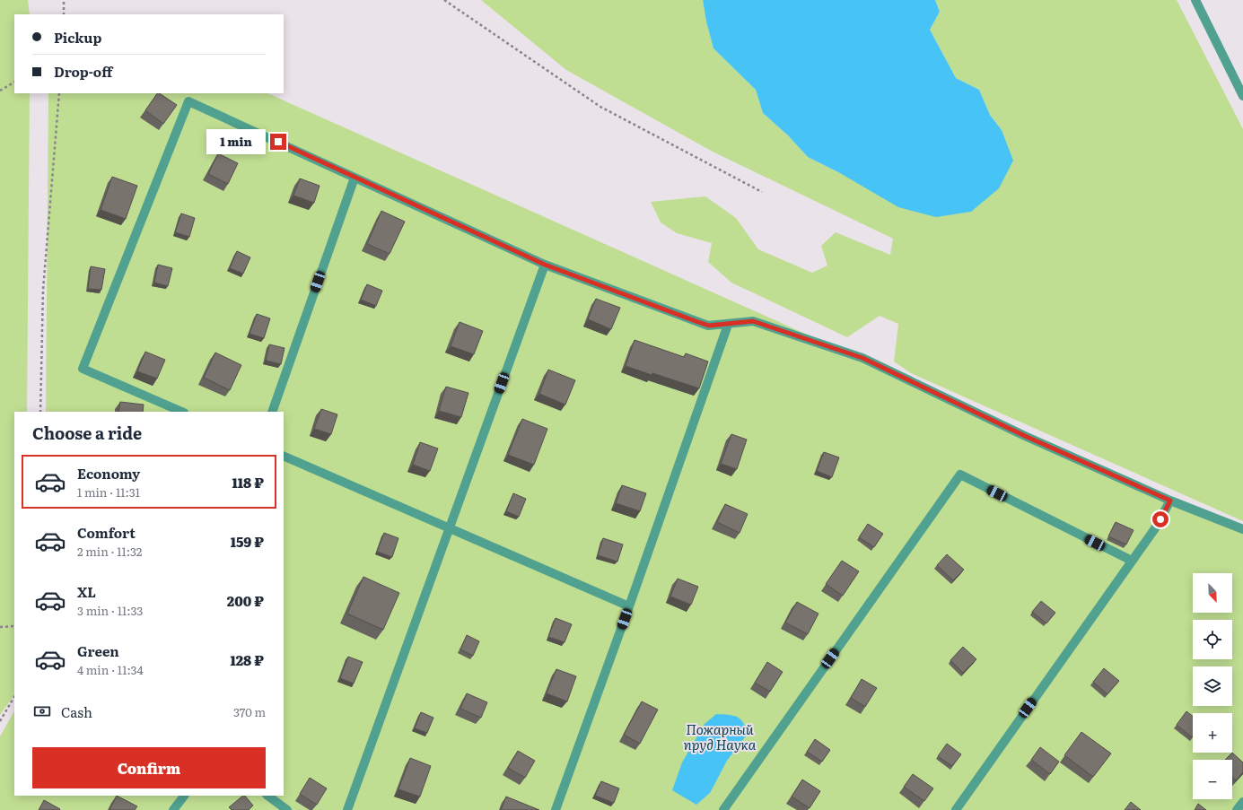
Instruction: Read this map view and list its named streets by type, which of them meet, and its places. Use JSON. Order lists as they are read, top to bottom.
{
  "water": ["Пожарный пруд Наука"],
  "north": "bottom right",
  "page": {
    "banner": ["Pickup", "Drop-off"],
    "bubble": "1 min",
    "heading": "Choose a ride",
    "list": [
      {
        "name": "Economy",
        "note": "1 min · 11:31",
        "value": "118 ₽"
      },
      {
        "name": "Comfort",
        "note": "2 min · 11:32",
        "value": "159 ₽"
      },
      {
        "name": "XL",
        "note": "3 min · 11:33",
        "value": "200 ₽"
      },
      {
        "name": "Green",
        "note": "4 min · 11:34",
        "value": "128 ₽"
      }
    ],
    "map_buttons": ["+", "−"],
    "pay": ["Cash", "370 m"],
    "buttons": "Confirm"
  }
}
